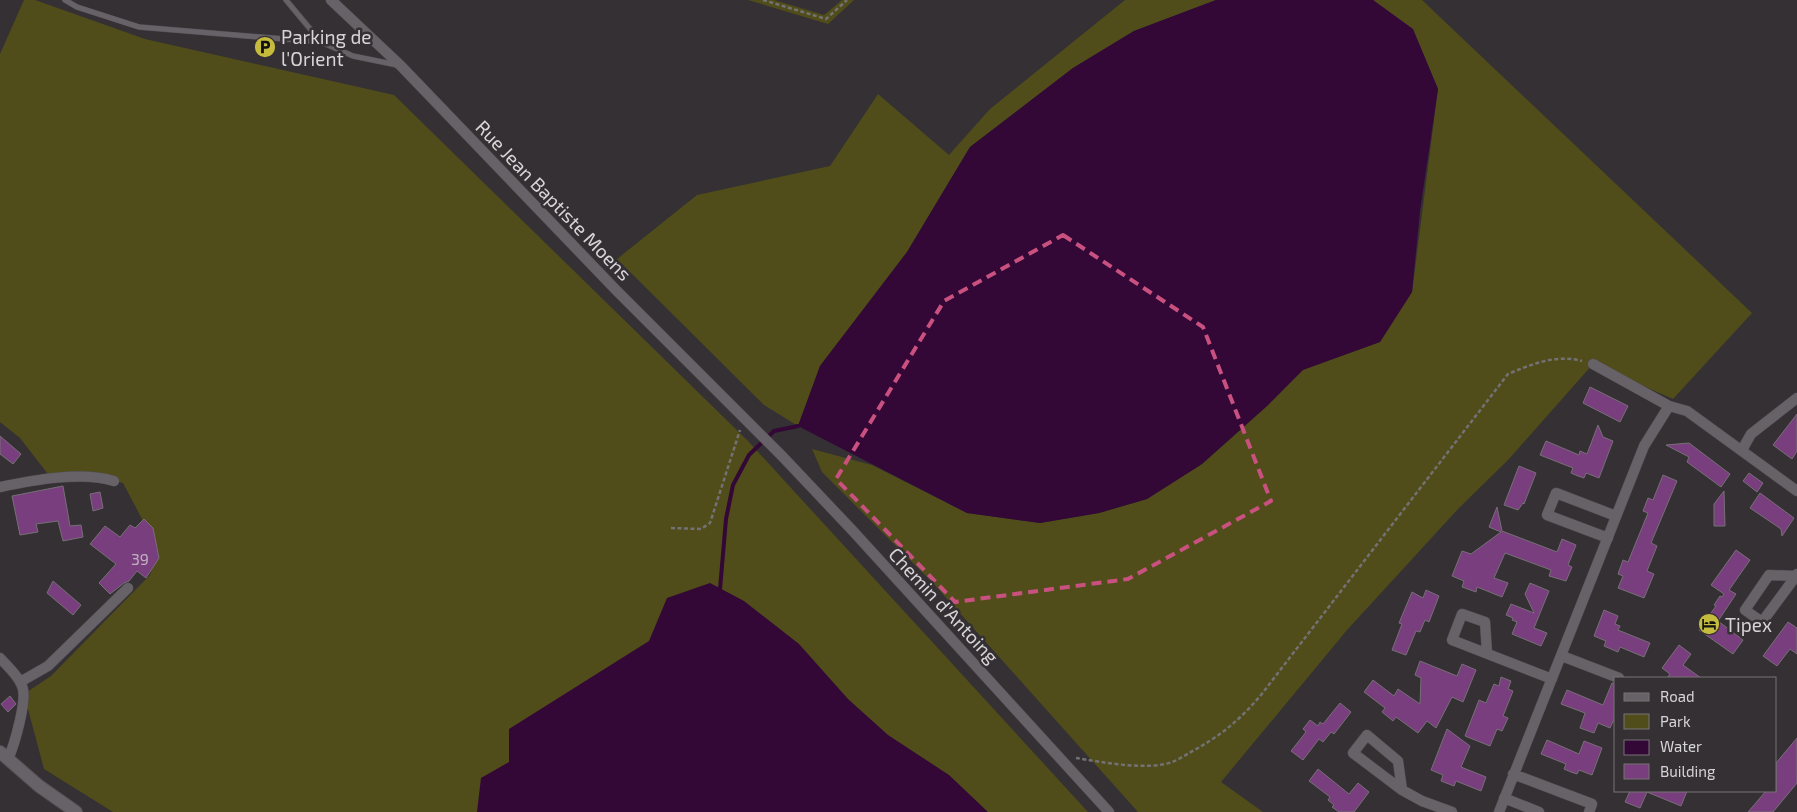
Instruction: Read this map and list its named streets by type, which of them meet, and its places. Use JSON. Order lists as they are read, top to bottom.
{
  "streets": {
    "street": ["Rue Jean Baptiste Moens", "Chemin d'Antoing"]
  },
  "crossings": [
    ["Rue Jean Baptiste Moens", "Chemin d'Antoing"]
  ],
  "places": {
    "parking": ["Parking de l'Orient"],
    "hotel": ["Tipex"]
  },
  "house_numbers": ["39"],
  "legend": [
    "Road",
    "Park",
    "Water",
    "Building"
  ]
}
